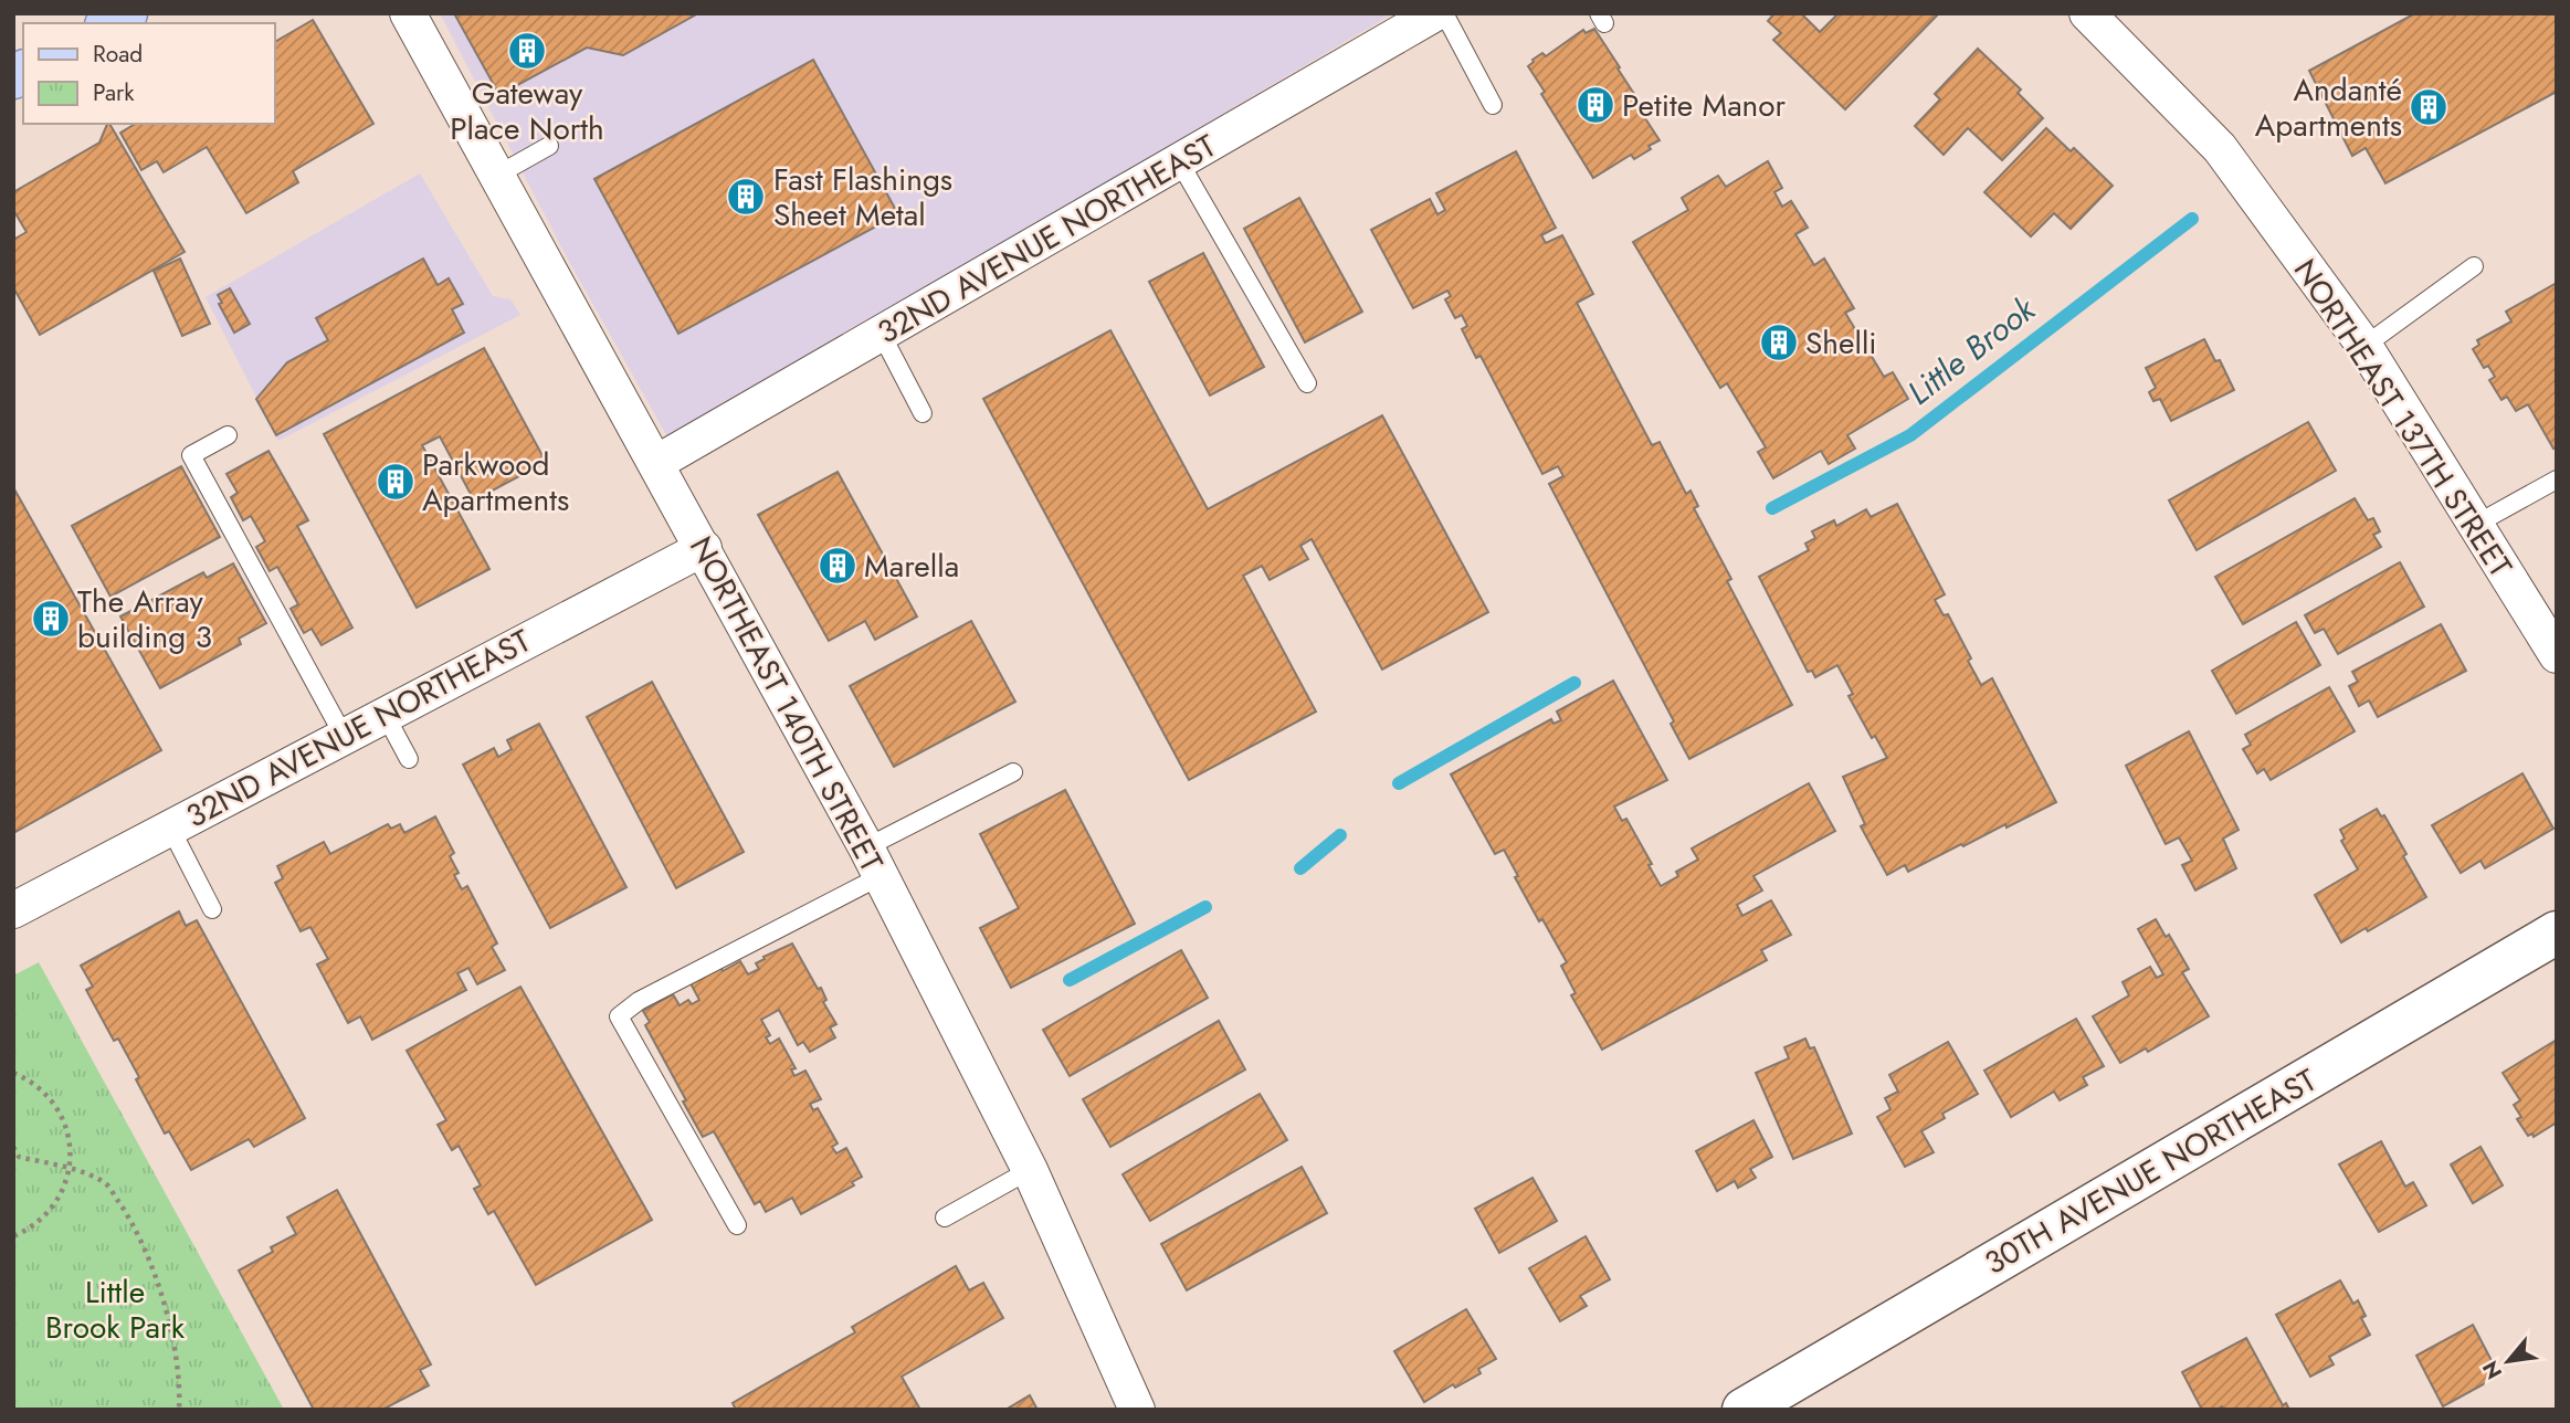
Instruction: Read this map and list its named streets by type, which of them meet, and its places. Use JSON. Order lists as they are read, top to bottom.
{
  "streets": {
    "street": [
      "32ND AVENUE NORTHEAST",
      "NORTHEAST 137TH STREET",
      "NORTHEAST 140TH STREET",
      "30TH AVENUE NORTHEAST"
    ]
  },
  "crossings": [
    ["32ND AVENUE NORTHEAST", "NORTHEAST 140TH STREET"]
  ],
  "water": ["Little Brook"],
  "parks": ["Little Brook Park"],
  "places": {
    "building": [
      "Gateway Place North",
      "Petite Manor",
      "Andanté Apartments",
      "Fast Flashings Sheet Metal",
      "Shelli",
      "Parkwood Apartments",
      "Marella",
      "The Array building 3"
    ]
  },
  "legend": ["Road", "Park"],
  "north": "bottom left"
}
